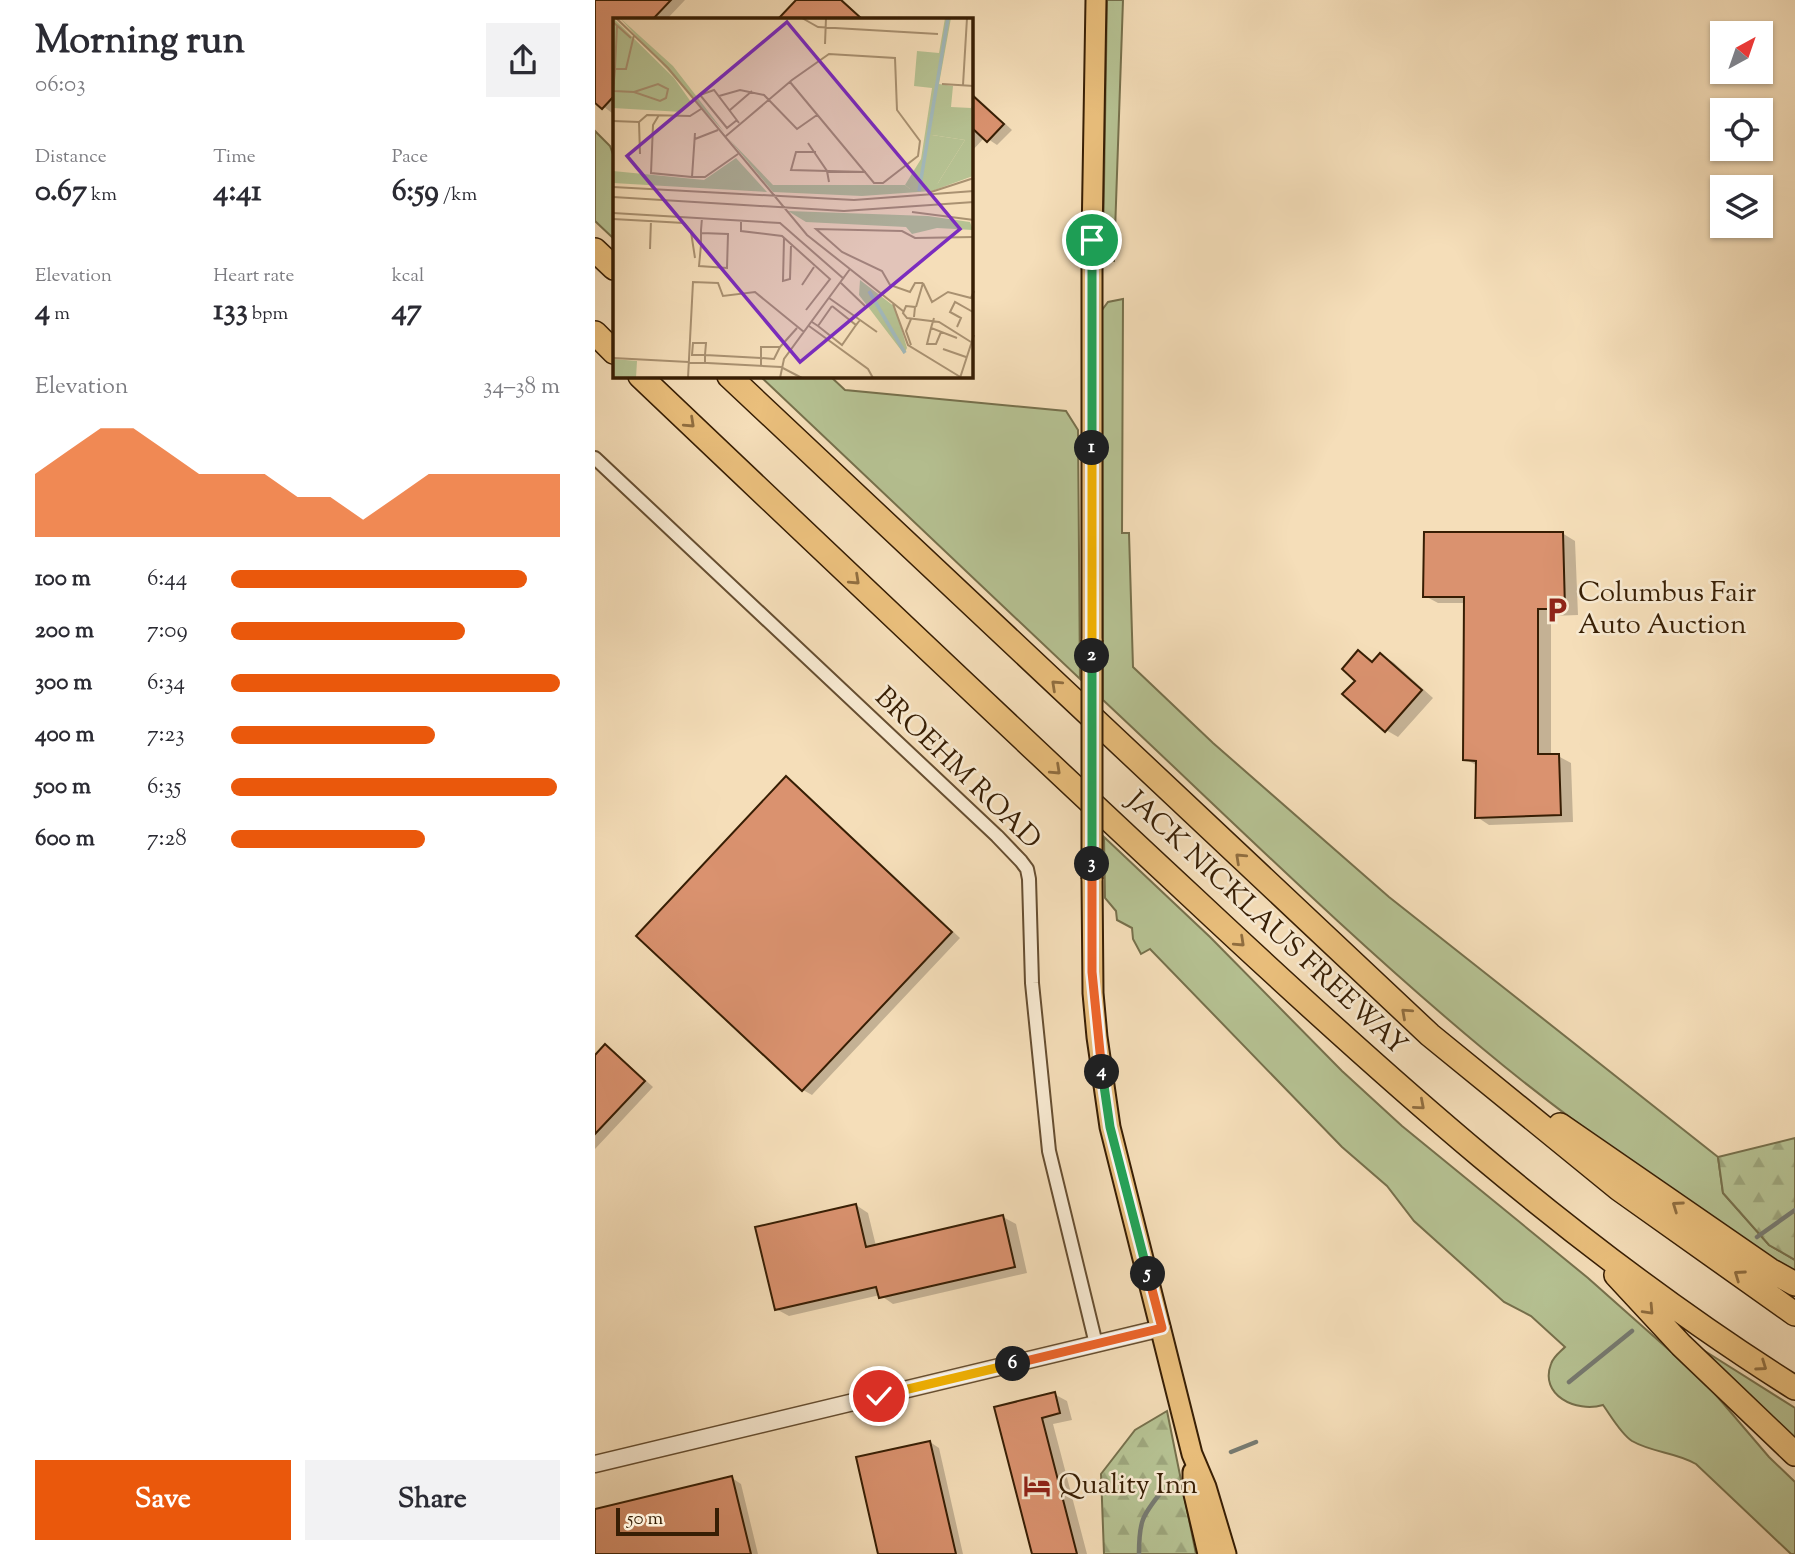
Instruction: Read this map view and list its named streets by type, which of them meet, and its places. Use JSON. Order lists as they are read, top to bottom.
{
  "streets": {
    "highway": ["JACK NICKLAUS FREEWAY"],
    "street": ["BROEHM ROAD"]
  },
  "places": {
    "parking": ["Columbus Fair Auto Auction"],
    "hotel": ["Quality Inn"]
  },
  "scale_bar": "50 m",
  "north": "top right",
  "page": {
    "heading": ["Morning run", "06:03"],
    "stats": [
      ["Distance", "0.67 km"],
      ["Time", "4:41"],
      ["Pace", "6:59 /km"],
      ["Elevation", "4 m"],
      ["Heart rate", "133 bpm"],
      ["kcal", "47"]
    ],
    "chart": ["Elevation", "34–38 m"],
    "pins": [
      "1",
      "2",
      "3",
      "4",
      "5",
      "6"
    ],
    "list": [
      {
        "name": "100 m",
        "note": "6:44"
      },
      {
        "name": "200 m",
        "note": "7:09"
      },
      {
        "name": "300 m",
        "note": "6:34"
      },
      {
        "name": "400 m",
        "note": "7:23"
      },
      {
        "name": "500 m",
        "note": "6:35"
      },
      {
        "name": "600 m",
        "note": "7:28"
      }
    ],
    "buttons": ["Save", "Share"],
    "scale": "50 m"
  }
}
